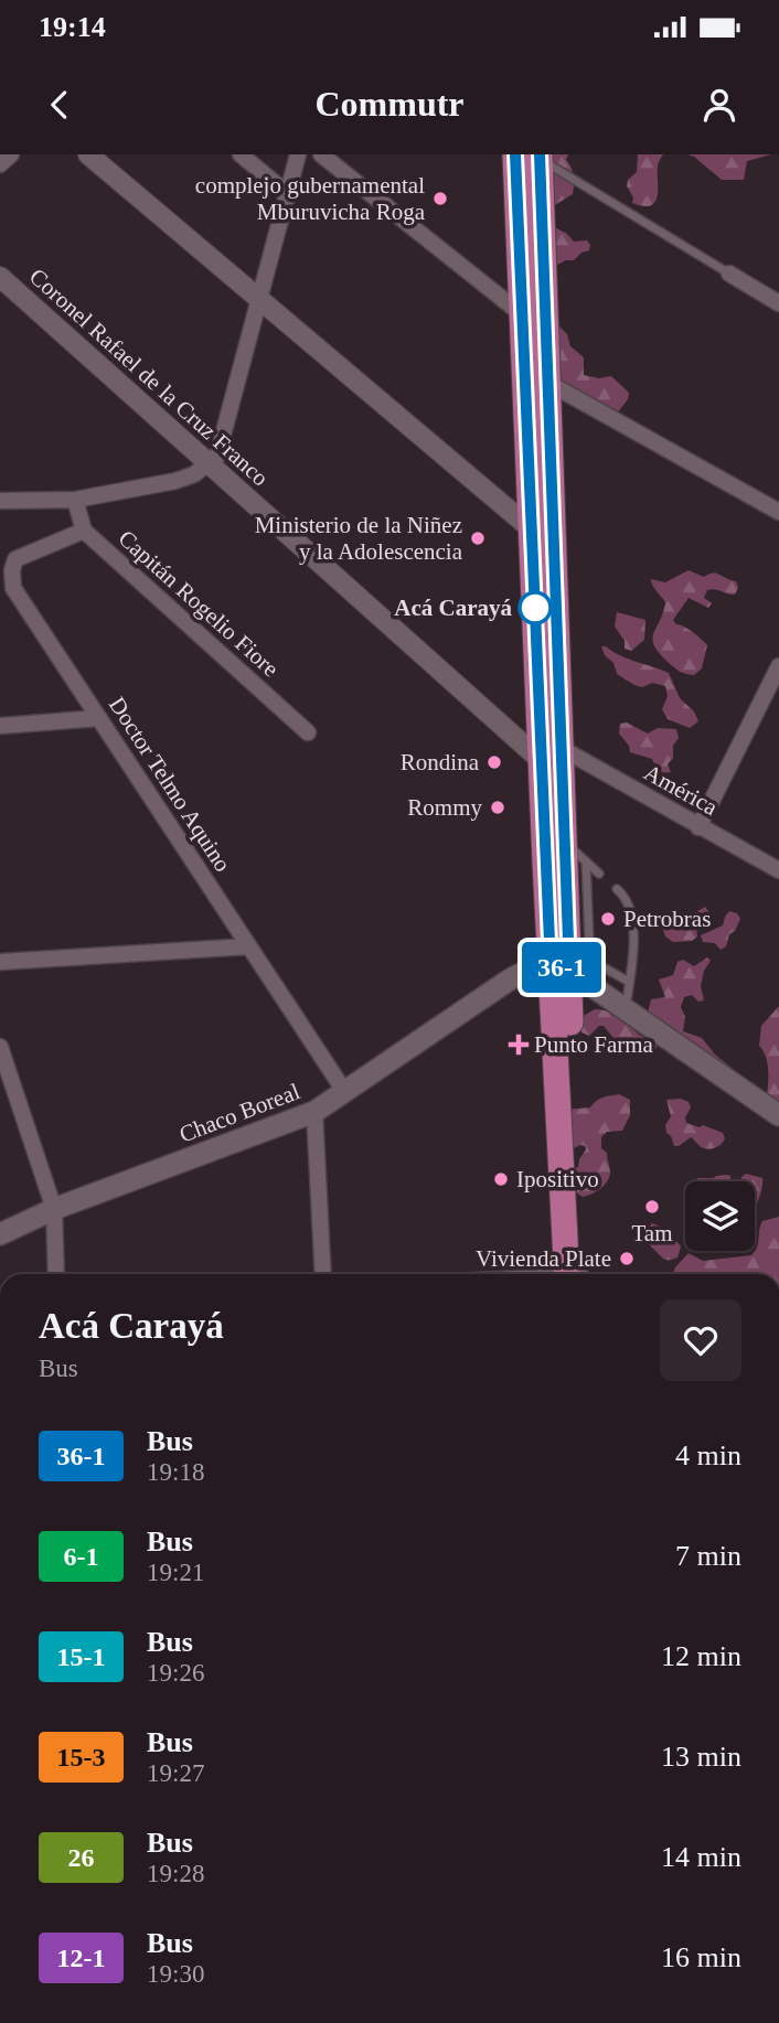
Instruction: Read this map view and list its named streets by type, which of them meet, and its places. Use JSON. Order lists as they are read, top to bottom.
{
  "streets": {
    "main road": ["Chaco Boreal"],
    "street": [
      "Coronel Rafael de la Cruz Franco",
      "Capitán Rogelio Fiore",
      "Doctor Telmo Aquino",
      "América"
    ]
  },
  "crossings": [
    ["Coronel Rafael de la Cruz Franco", "América"],
    ["Capitán Rogelio Fiore", "Doctor Telmo Aquino"],
    ["Doctor Telmo Aquino", "Chaco Boreal"]
  ],
  "places": {
    "other": [
      "complejo gubernamental Mburuvicha Roga",
      "Ministerio de la Niñez y la Adolescencia",
      "Acá Carayá",
      "Rondina",
      "Rommy",
      "Petrobras",
      "Ipositivo",
      "Tam",
      "Vivienda Plate"
    ],
    "health": ["Punto Farma"]
  },
  "lines": ["bus line 36-1"],
  "page": {
    "status": "19:14",
    "header": "Commutr",
    "on_map": "36-1",
    "heading": ["Acá Carayá", "Bus"],
    "list": [
      {
        "mark": "36-1",
        "name": "Bus",
        "note": "19:18",
        "value": "4 min"
      },
      {
        "mark": "6-1",
        "name": "Bus",
        "note": "19:21",
        "value": "7 min"
      },
      {
        "mark": "15-1",
        "name": "Bus",
        "note": "19:26",
        "value": "12 min"
      },
      {
        "mark": "15-3",
        "name": "Bus",
        "note": "19:27",
        "value": "13 min"
      },
      {
        "mark": "26",
        "name": "Bus",
        "note": "19:28",
        "value": "14 min"
      },
      {
        "mark": "12-1",
        "name": "Bus",
        "note": "19:30",
        "value": "16 min"
      }
    ]
  }
}
